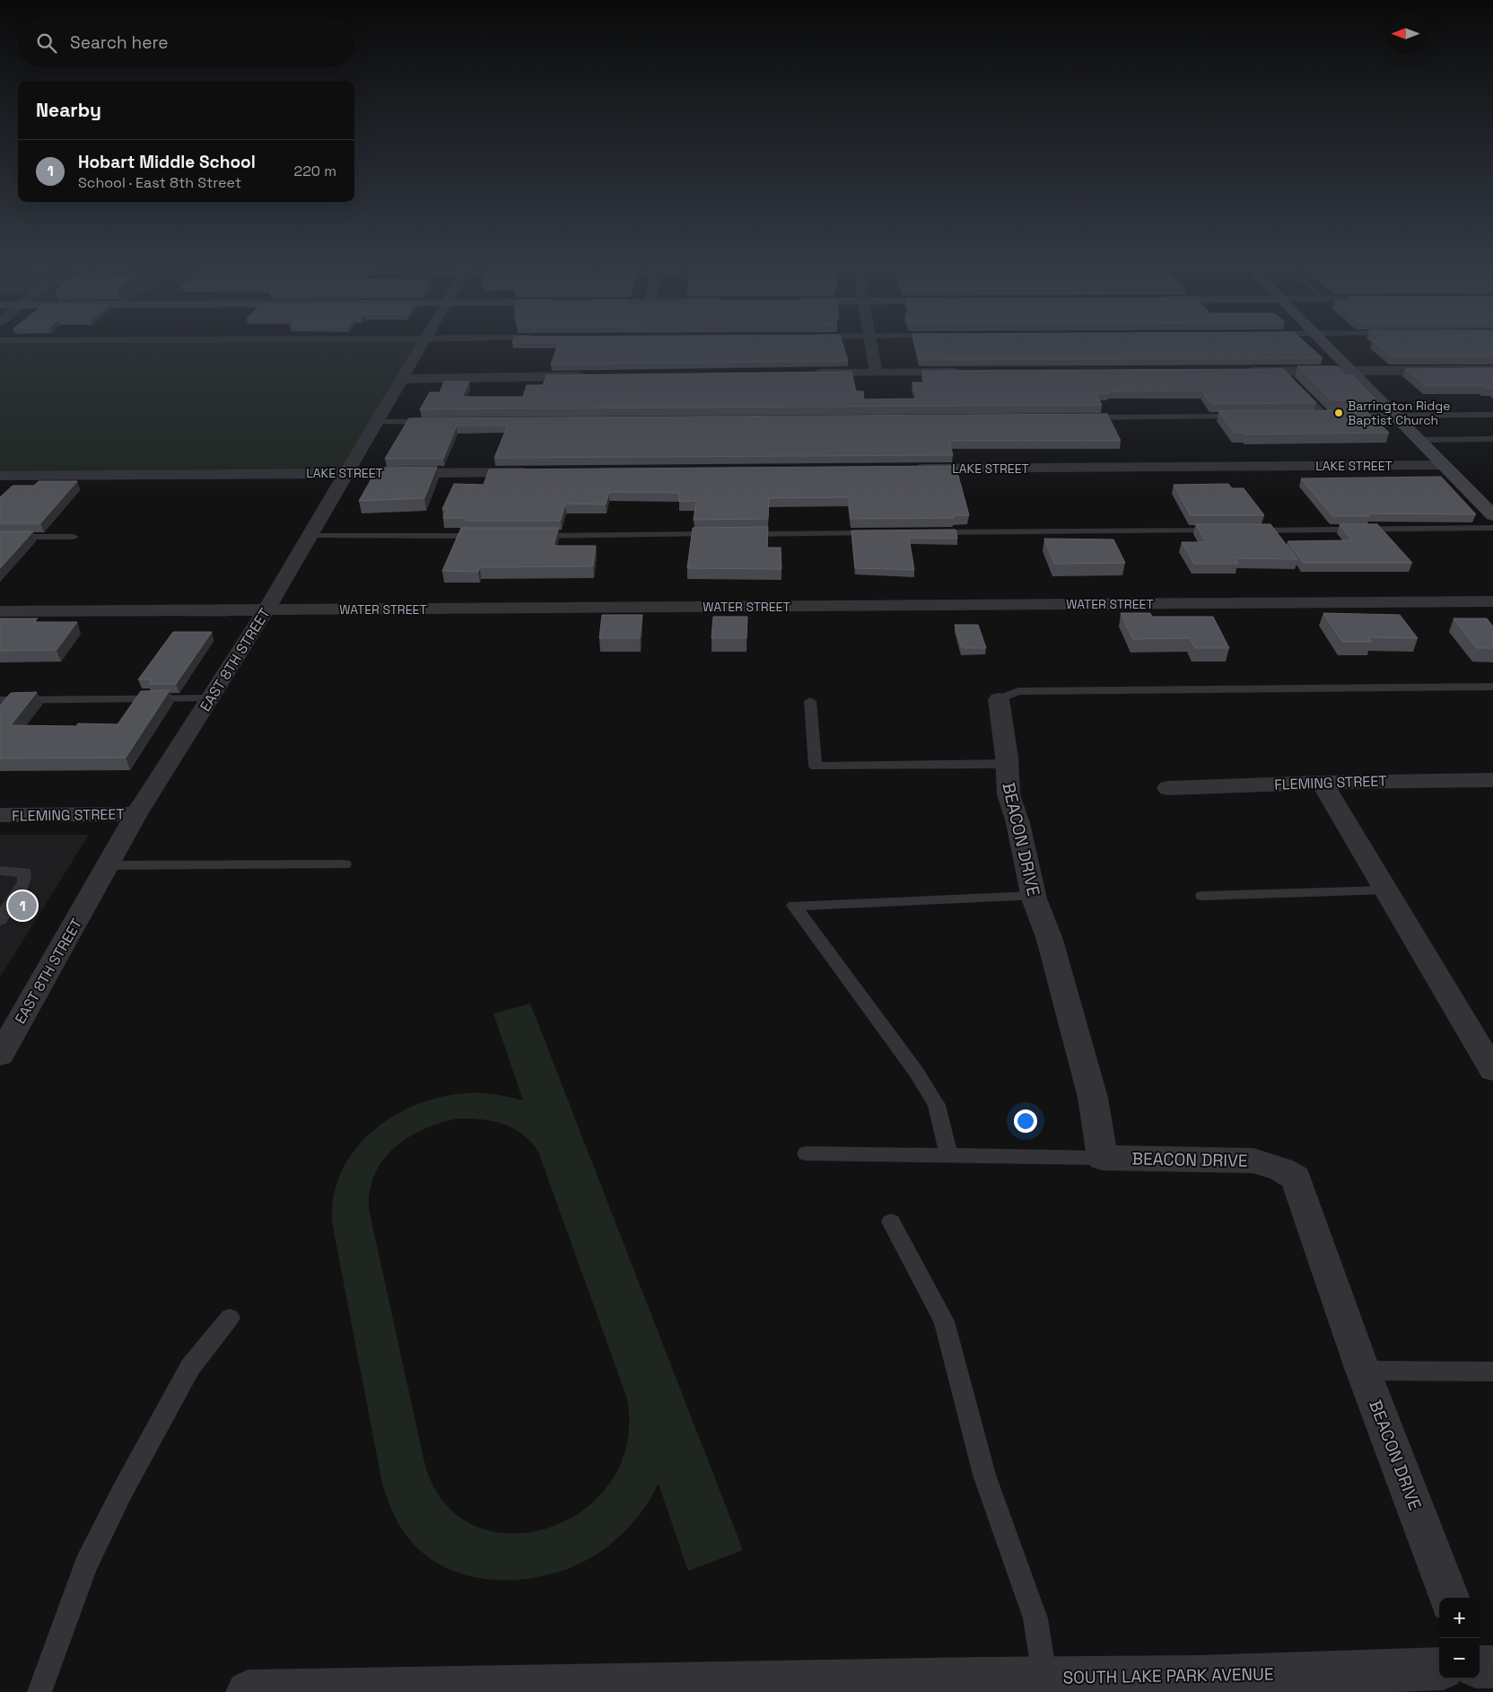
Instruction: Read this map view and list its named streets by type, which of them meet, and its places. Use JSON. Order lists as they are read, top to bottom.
{
  "streets": {
    "street": [
      "LAKE STREET",
      "WATER STREET",
      "EAST 8TH STREET",
      "FLEMING STREET",
      "BEACON DRIVE",
      "SOUTH LAKE PARK AVENUE"
    ]
  },
  "crossings": [
    ["LAKE STREET", "EAST 8TH STREET"],
    ["WATER STREET", "EAST 8TH STREET"],
    ["EAST 8TH STREET", "FLEMING STREET"]
  ],
  "places": ["Barrington Ridge Baptist Church"],
  "north": "left",
  "page": {
    "search": "Search here",
    "heading": "Nearby",
    "list": [
      {
        "mark": "1",
        "name": "Hobart Middle School",
        "note": "School · East 8th Street",
        "value": "220 m"
      }
    ],
    "pins": "1",
    "map_buttons": ["+", "−"]
  }
}
